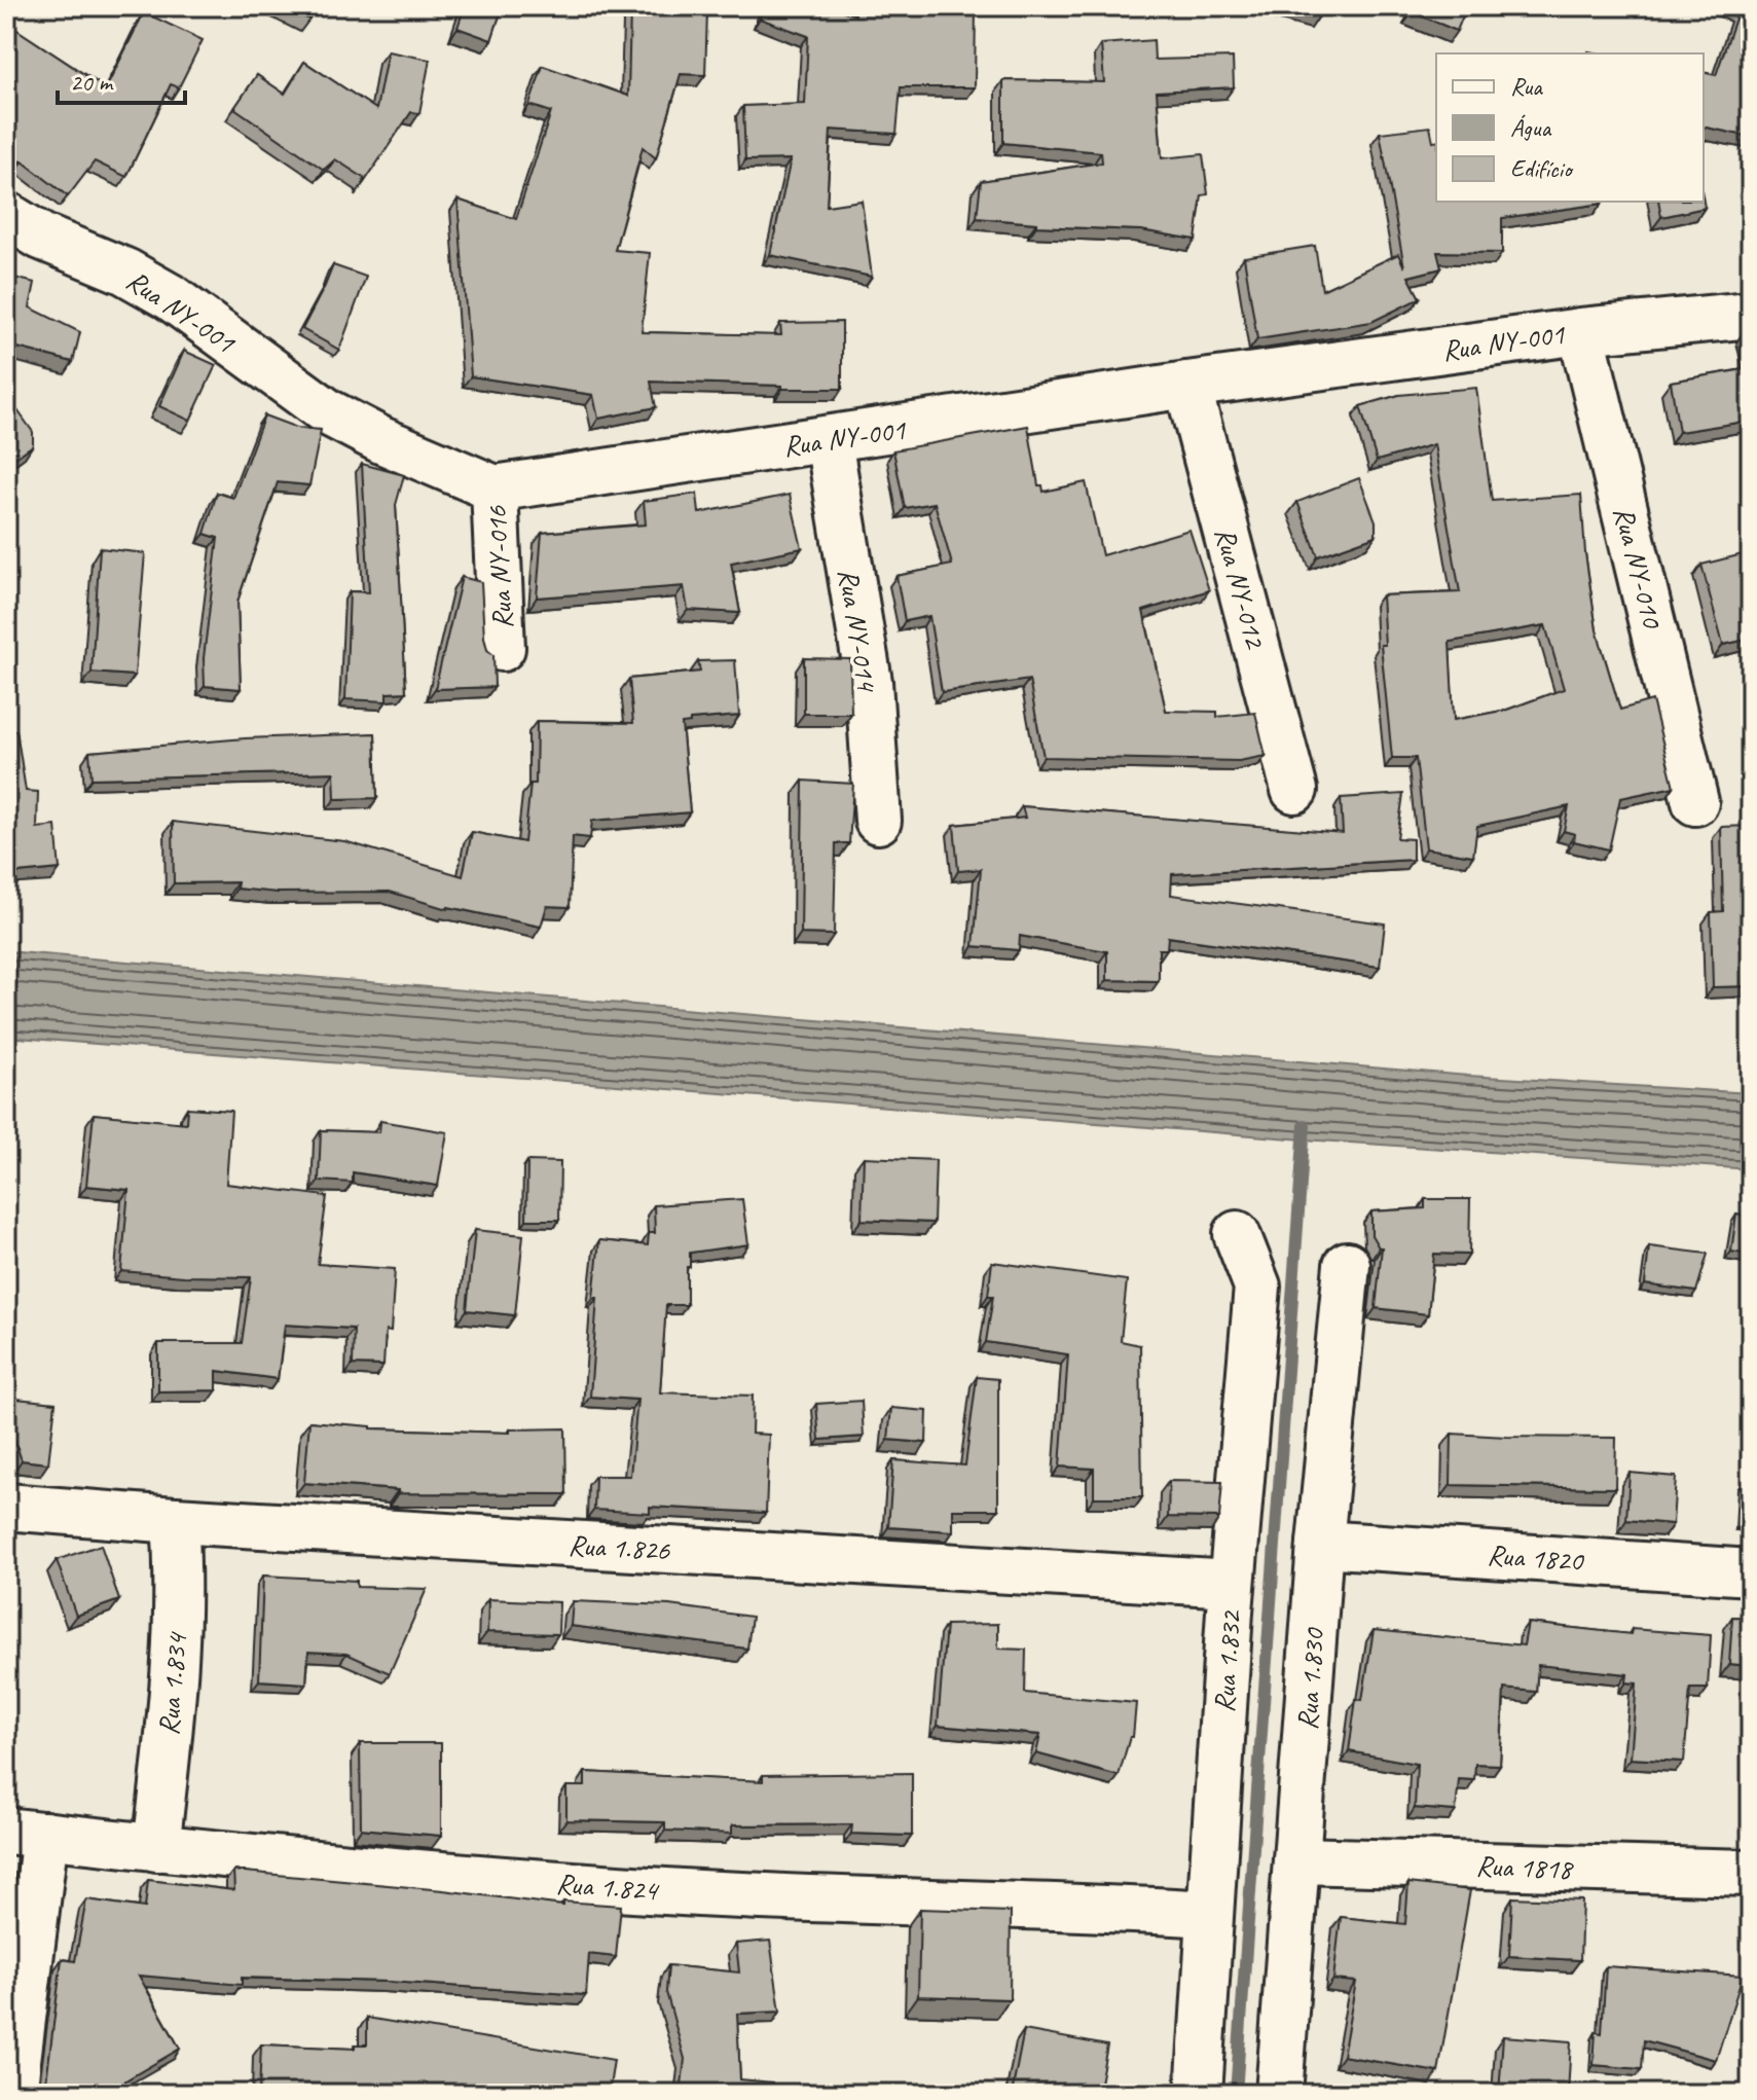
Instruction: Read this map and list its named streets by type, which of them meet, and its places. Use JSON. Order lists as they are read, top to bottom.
{
  "streets": {
    "street": [
      "Rua NY-001",
      "Rua NY-010",
      "Rua NY-016",
      "Rua NY-012",
      "Rua NY-014",
      "Rua 1.826",
      "Rua 1820",
      "Rua 1.832",
      "Rua 1.830",
      "Rua 1.834",
      "Rua 1818",
      "Rua 1.824"
    ]
  },
  "crossings": [
    ["Rua NY-001", "Rua NY-010"],
    ["Rua NY-001", "Rua NY-016"],
    ["Rua NY-001", "Rua NY-012"],
    ["Rua NY-001", "Rua NY-014"],
    ["Rua 1.826", "Rua 1.832"],
    ["Rua 1.826", "Rua 1.834"],
    ["Rua 1820", "Rua 1.830"],
    ["Rua 1.832", "Rua 1.824"],
    ["Rua 1.830", "Rua 1818"],
    ["Rua 1.834", "Rua 1.824"]
  ],
  "legend": ["Rua", "Água", "Edifício"],
  "scale_bar": "20 m"
}
